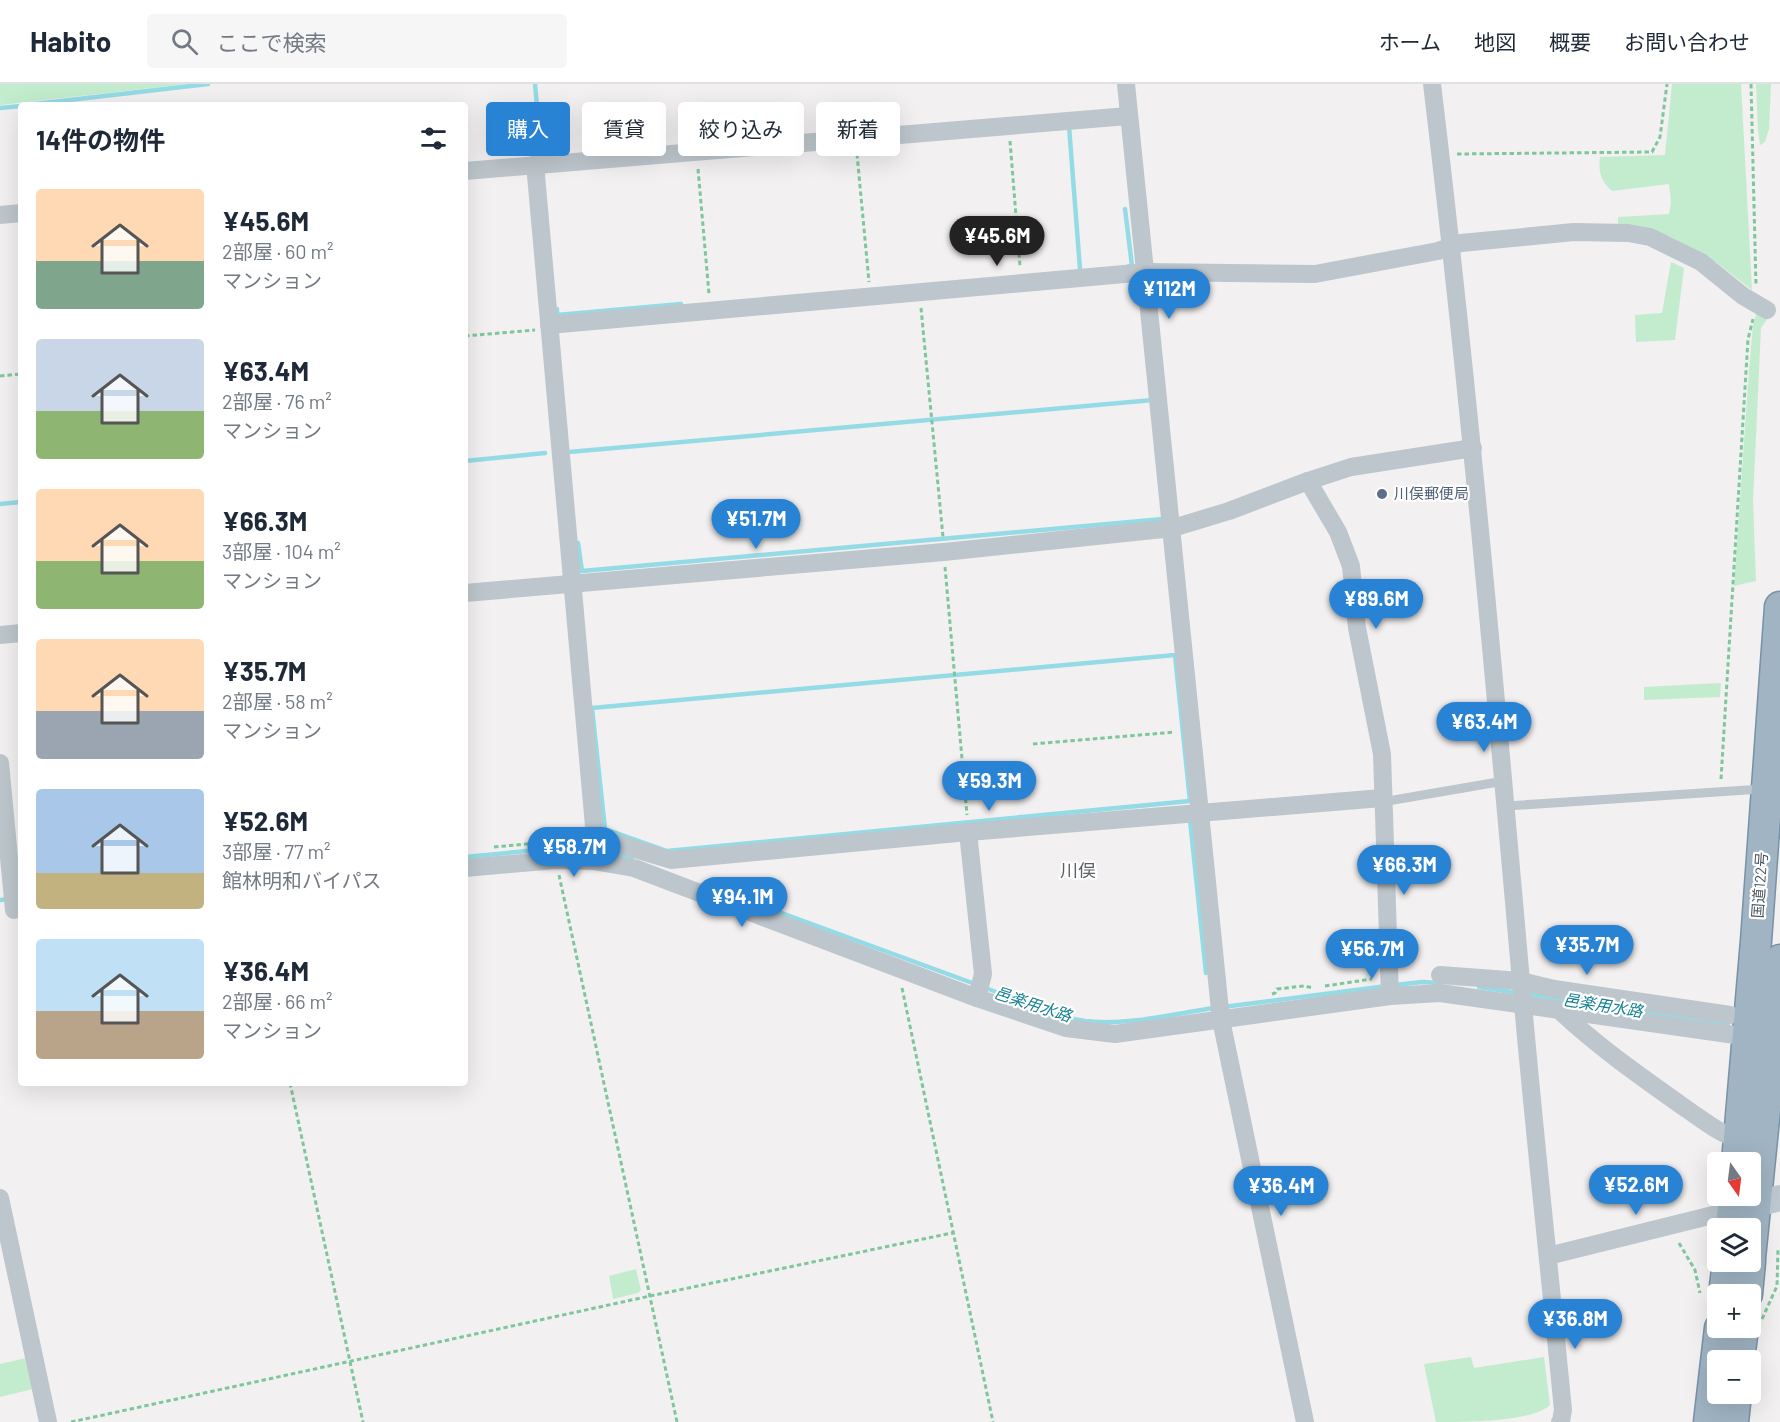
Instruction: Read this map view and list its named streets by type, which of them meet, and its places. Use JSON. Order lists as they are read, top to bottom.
{
  "streets": {
    "highway": ["国道122号"]
  },
  "districts": ["川俣"],
  "water": ["邑楽用水路"],
  "places": ["川俣郵便局"],
  "north": "bottom",
  "page": {
    "header": "Habito",
    "search": "ここで検索",
    "nav": [
      "ホーム",
      "地図",
      "概要",
      "お問い合わせ"
    ],
    "chip": [
      "購入",
      "賃貸",
      "絞り込み",
      "新着"
    ],
    "heading": "14件の物件",
    "list": [
      {
        "name": "¥45.6M",
        "note": "2部屋 · 60 m² · マンション"
      },
      {
        "name": "¥63.4M",
        "note": "2部屋 · 76 m² · マンション"
      },
      {
        "name": "¥66.3M",
        "note": "3部屋 · 104 m² · マンション"
      },
      {
        "name": "¥35.7M",
        "note": "2部屋 · 58 m² · マンション"
      },
      {
        "name": "¥52.6M",
        "note": "3部屋 · 77 m² · 館林明和バイパス"
      },
      {
        "name": "¥36.4M",
        "note": "2部屋 · 66 m² · マンション"
      }
    ],
    "price": [
      "¥45.6M",
      "¥112M",
      "¥51.7M",
      "¥89.6M",
      "¥63.4M",
      "¥59.3M",
      "¥58.7M",
      "¥66.3M",
      "¥94.1M",
      "¥35.7M",
      "¥56.7M",
      "¥52.6M",
      "¥36.4M",
      "¥36.8M"
    ],
    "map_buttons": ["+", "−"]
  }
}
